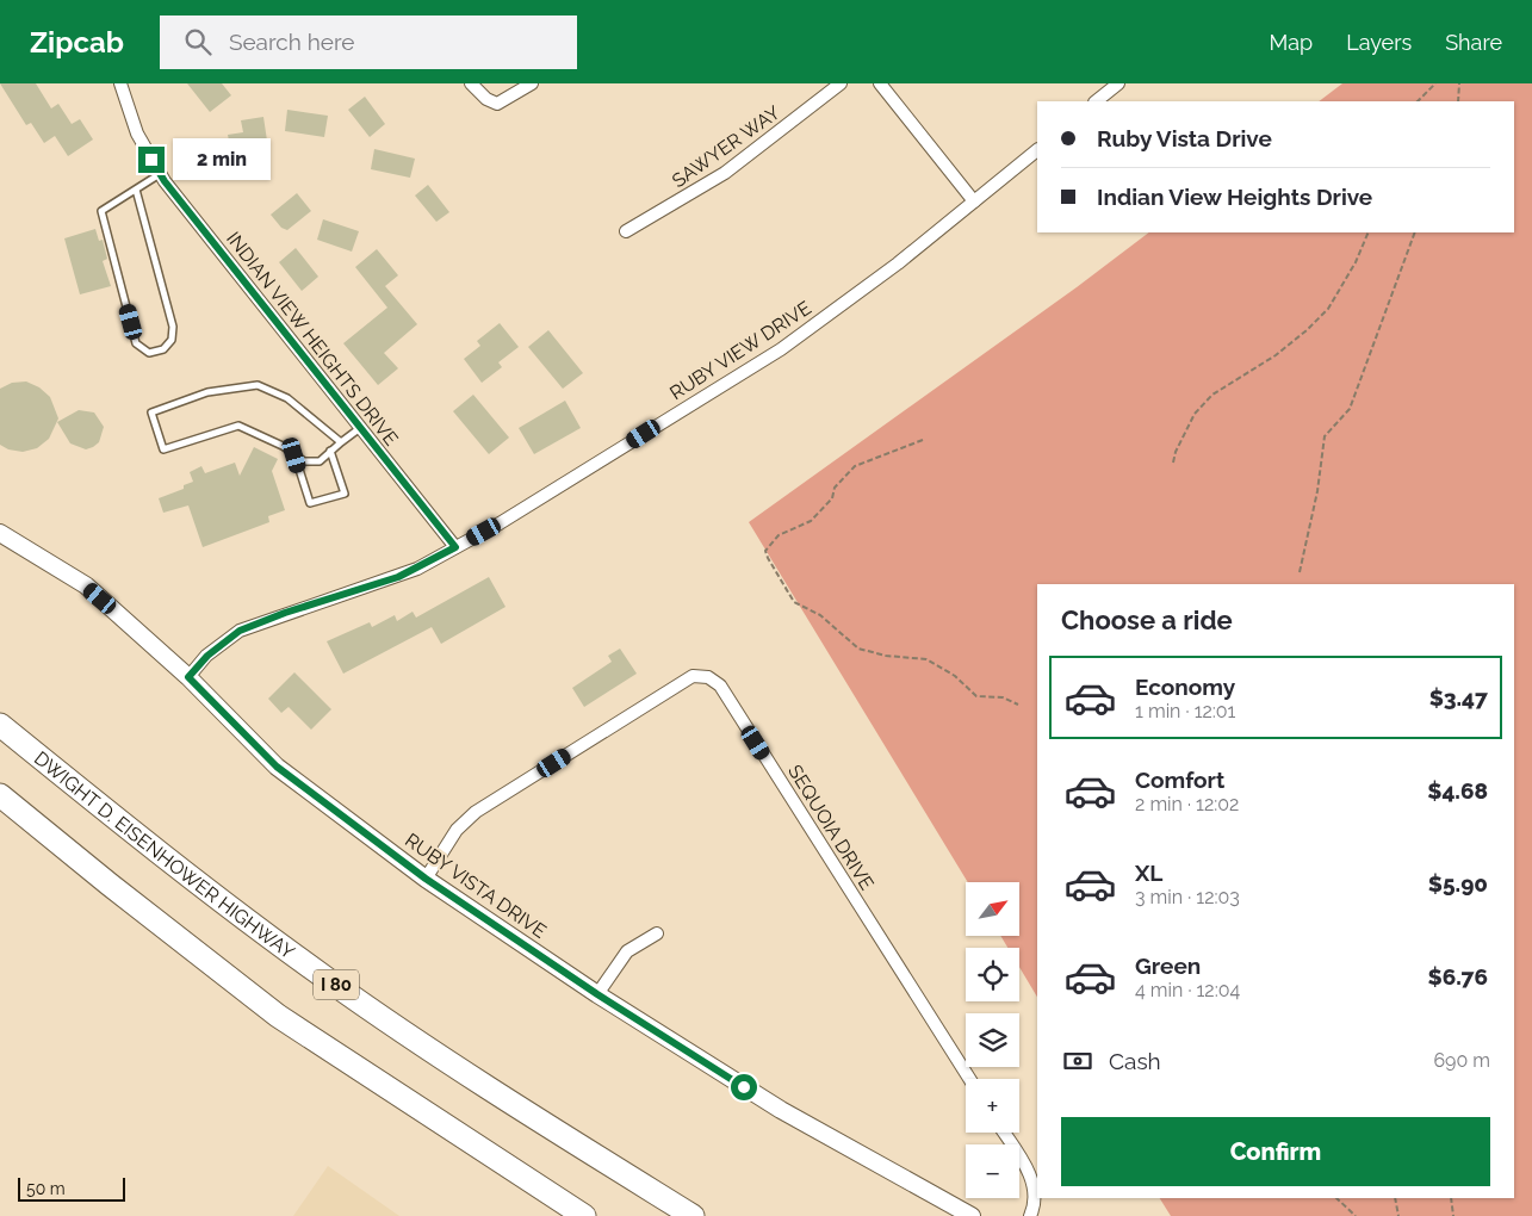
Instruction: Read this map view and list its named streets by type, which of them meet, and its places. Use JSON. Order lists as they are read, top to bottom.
{
  "streets": {
    "highway": ["DWIGHT D. EISENHOWER HIGHWAY", "I 80"],
    "street": [
      "SAWYER WAY",
      "INDIAN VIEW HEIGHTS DRIVE",
      "RUBY VIEW DRIVE",
      "SEQUOIA DRIVE",
      "RUBY VISTA DRIVE"
    ]
  },
  "crossings": [
    ["INDIAN VIEW HEIGHTS DRIVE", "RUBY VIEW DRIVE"],
    ["RUBY VIEW DRIVE", "RUBY VISTA DRIVE"],
    ["SEQUOIA DRIVE", "RUBY VISTA DRIVE"]
  ],
  "scale_bar": "50 m",
  "north": "top right",
  "page": {
    "header": "Zipcab",
    "search": "Search here",
    "nav": ["Map", "Layers", "Share"],
    "banner": ["Ruby Vista Drive", "Indian View Heights Drive"],
    "bubble": "2 min",
    "heading": "Choose a ride",
    "list": [
      {
        "name": "Economy",
        "note": "1 min · 12:01",
        "value": "$3.47"
      },
      {
        "name": "Comfort",
        "note": "2 min · 12:02",
        "value": "$4.68"
      },
      {
        "name": "XL",
        "note": "3 min · 12:03",
        "value": "$5.90"
      },
      {
        "name": "Green",
        "note": "4 min · 12:04",
        "value": "$6.76"
      }
    ],
    "map_buttons": ["+", "−"],
    "pay": ["Cash", "690 m"],
    "buttons": "Confirm",
    "scale": "50 m"
  }
}
